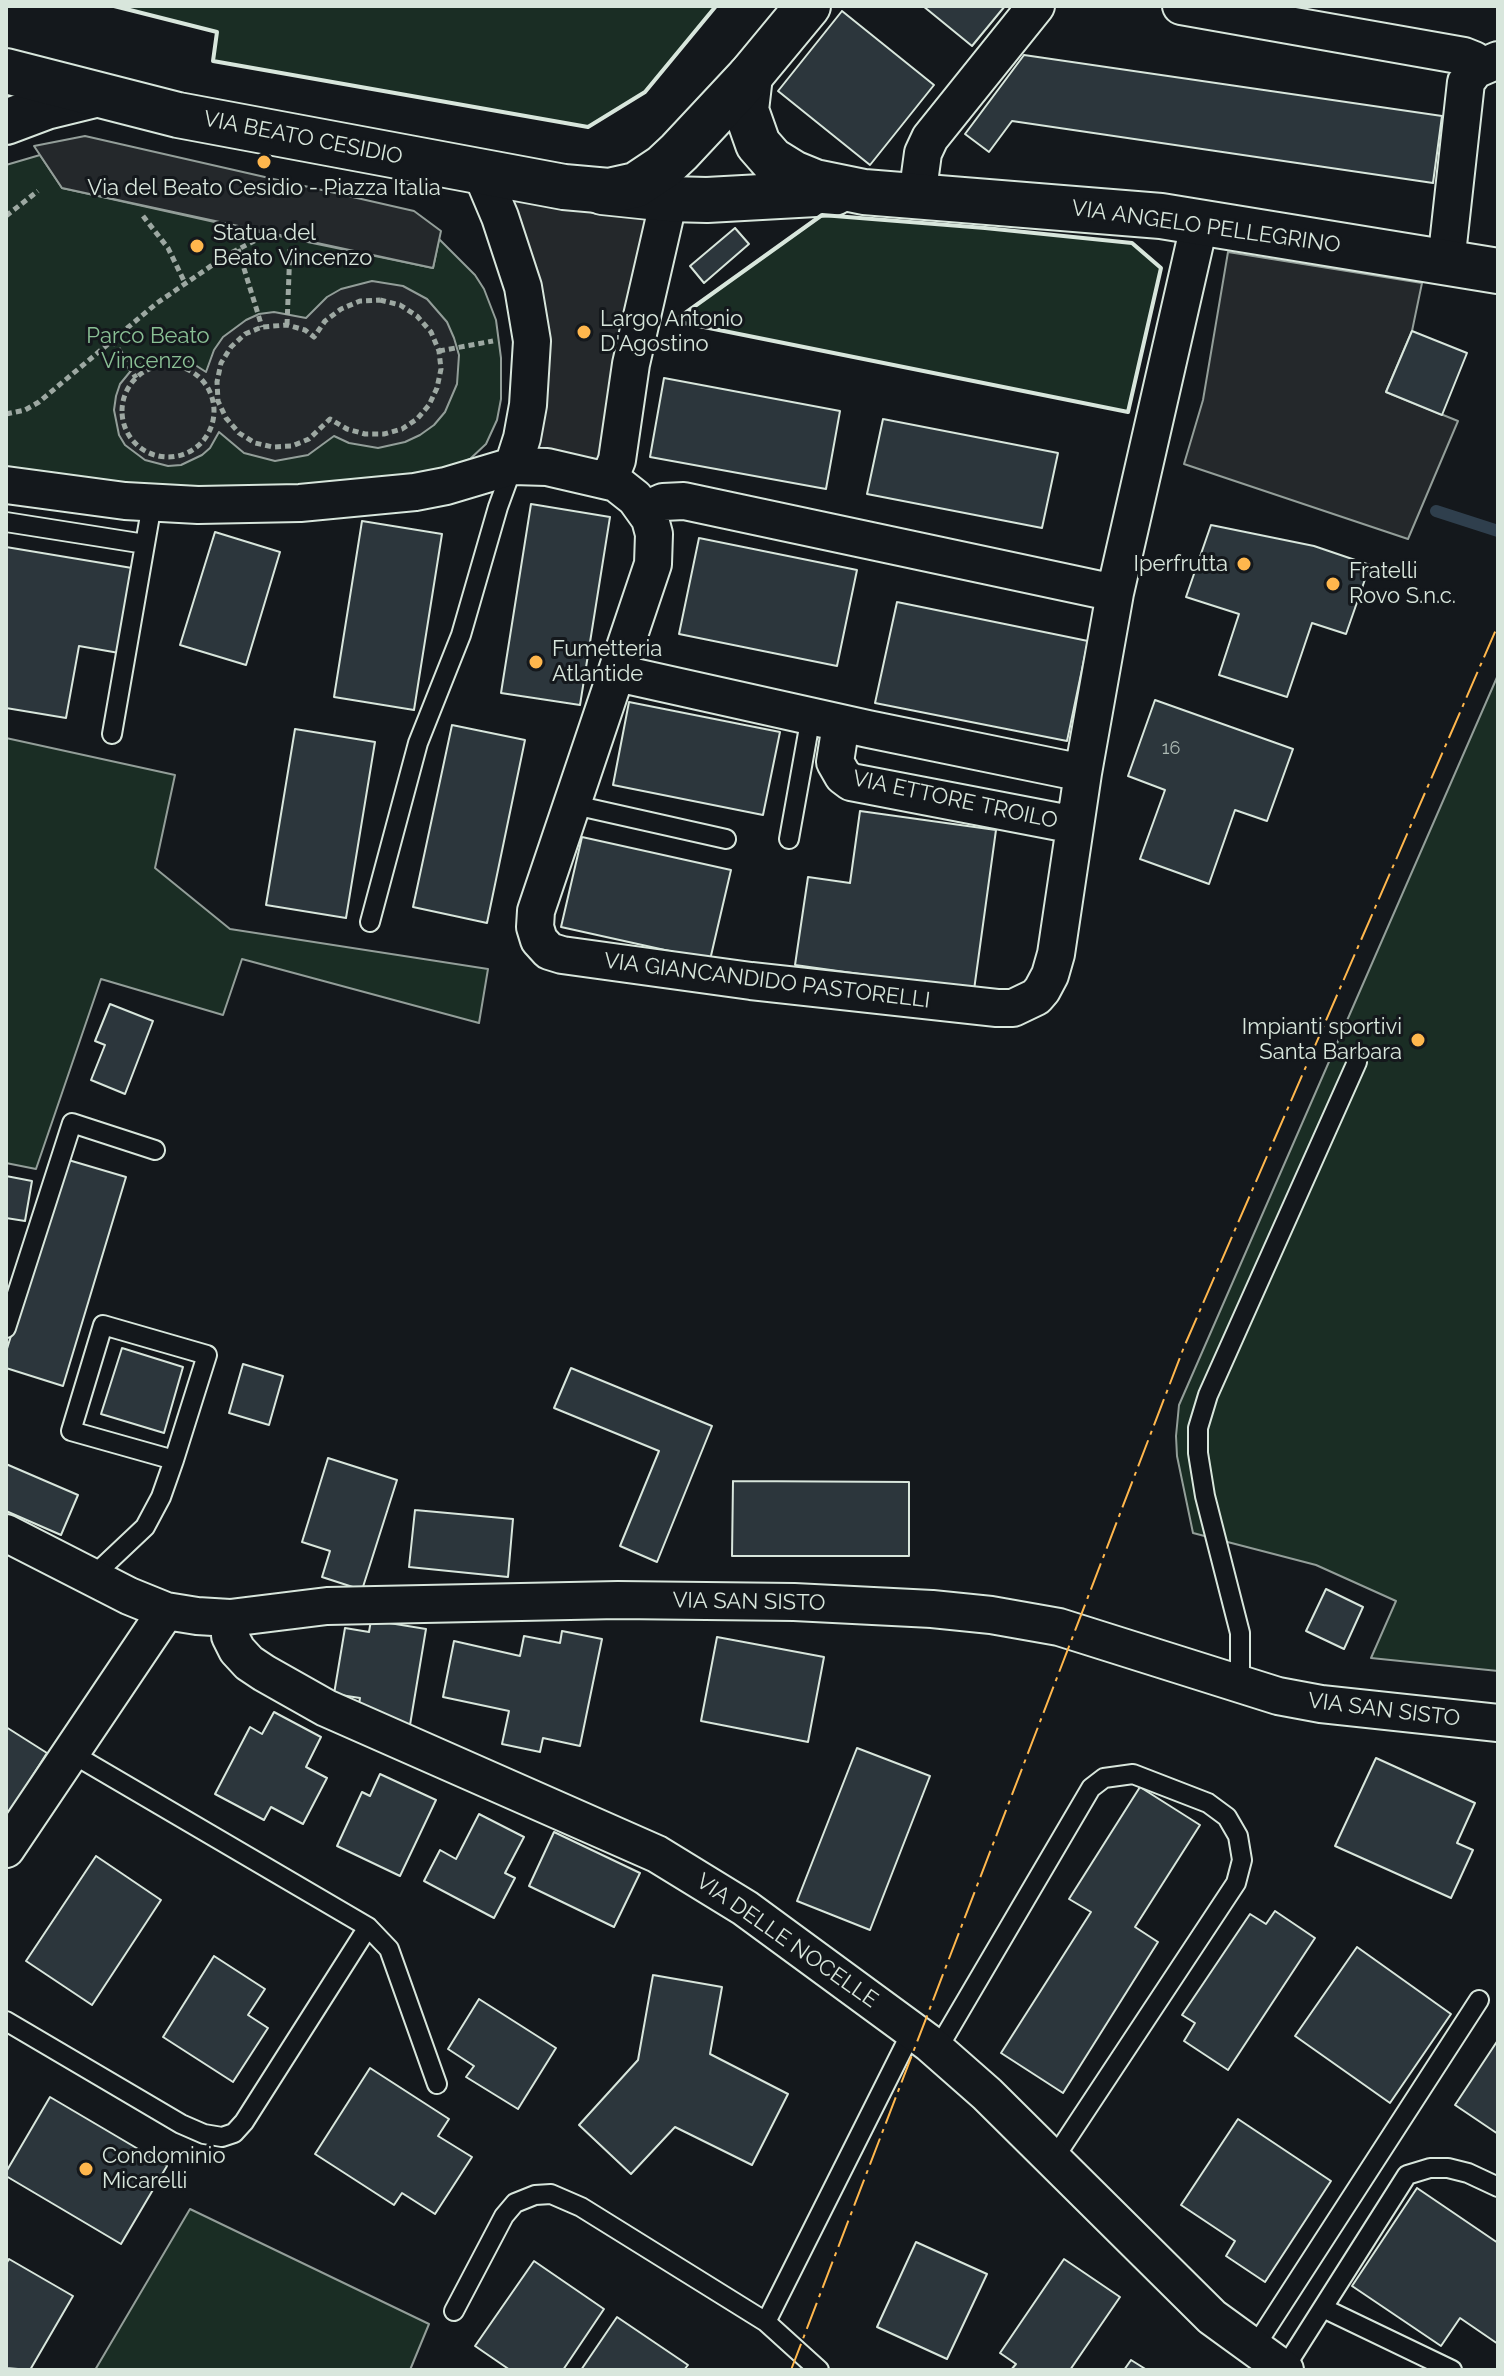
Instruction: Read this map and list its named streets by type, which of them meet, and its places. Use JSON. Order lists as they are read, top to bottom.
{
  "streets": {
    "street": [
      "VIA BEATO CESIDIO",
      "VIA ANGELO PELLEGRINO",
      "VIA ETTORE TROILO",
      "VIA GIANCANDIDO PASTORELLI",
      "VIA SAN SISTO",
      "VIA DELLE NOCELLE"
    ]
  },
  "crossings": [
    ["VIA BEATO CESIDIO", "VIA ANGELO PELLEGRINO"],
    ["VIA ANGELO PELLEGRINO", "VIA GIANCANDIDO PASTORELLI"],
    ["VIA ETTORE TROILO", "VIA GIANCANDIDO PASTORELLI"],
    ["VIA SAN SISTO", "VIA DELLE NOCELLE"]
  ],
  "parks": ["Parco Beato Vincenzo"],
  "places": [
    "Via del Beato Cesidio - Piazza Italia",
    "Statua del Beato Vincenzo",
    "Largo Antonio D'Agostino",
    "Iperfrutta",
    "Fratelli Rovo S.n.c.",
    "Fumetteria Atlantide",
    "Impianti sportivi Santa Barbara",
    "Condominio Micarelli"
  ],
  "house_numbers": ["16"]
}
